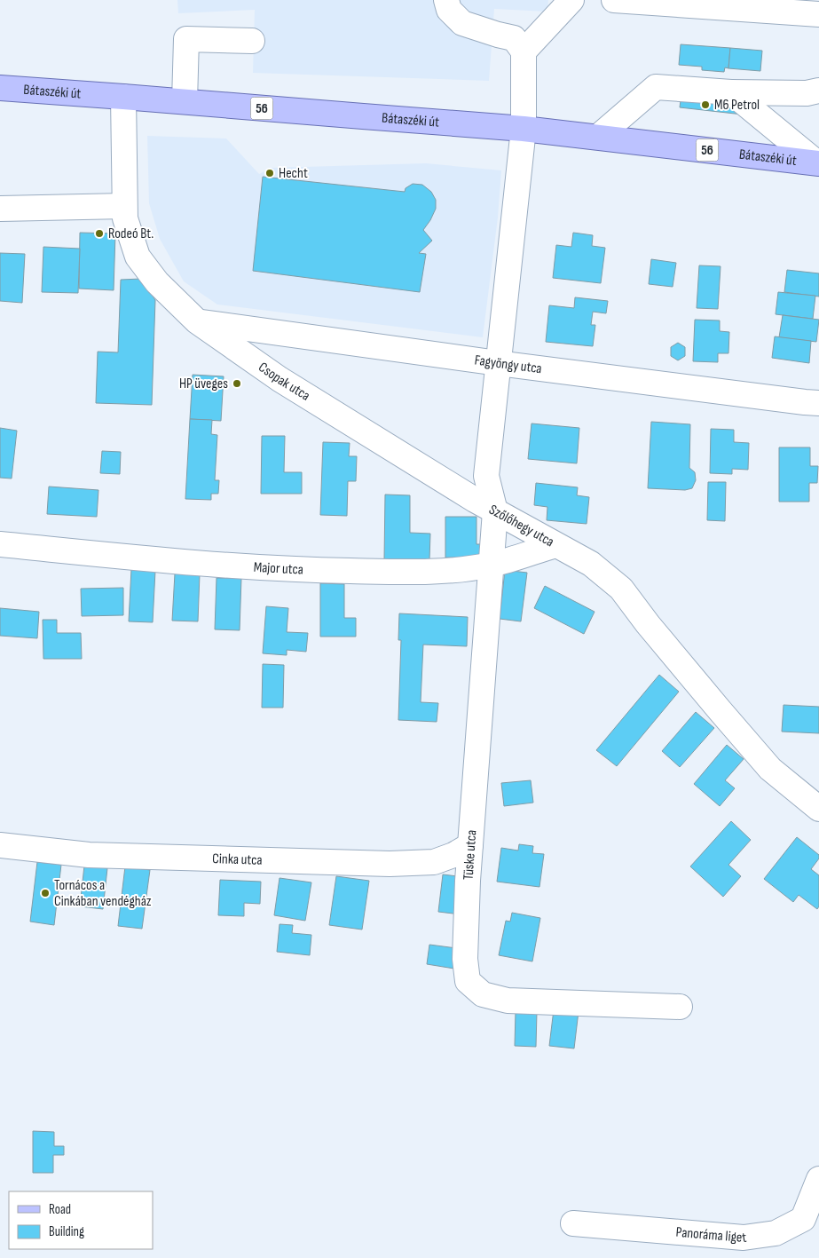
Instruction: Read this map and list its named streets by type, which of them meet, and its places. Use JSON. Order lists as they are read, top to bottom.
{
  "streets": {
    "main road": ["Bátaszéki út", "56"],
    "street": [
      "Fagyöngy utca",
      "Csopak utca",
      "Szőlőhegy utca",
      "Major utca",
      "Tüske utca",
      "Cinka utca",
      "Panoráma liget"
    ]
  },
  "crossings": [
    ["Bátaszéki út", "Csopak utca"],
    ["Bátaszéki út", "Szőlőhegy utca"],
    ["Fagyöngy utca", "Csopak utca"],
    ["Fagyöngy utca", "Szőlőhegy utca"],
    ["Csopak utca", "Szőlőhegy utca"],
    ["Csopak utca", "Tüske utca"],
    ["Szőlőhegy utca", "Major utca"],
    ["Szőlőhegy utca", "Tüske utca"],
    ["Major utca", "Tüske utca"],
    ["Tüske utca", "Cinka utca"]
  ],
  "places": [
    "M6 Petrol",
    "Hecht",
    "Rodeó Bt.",
    "HP üveges",
    "Tornácos a Cinkában vendégház"
  ],
  "legend": ["Road", "Building"]
}
